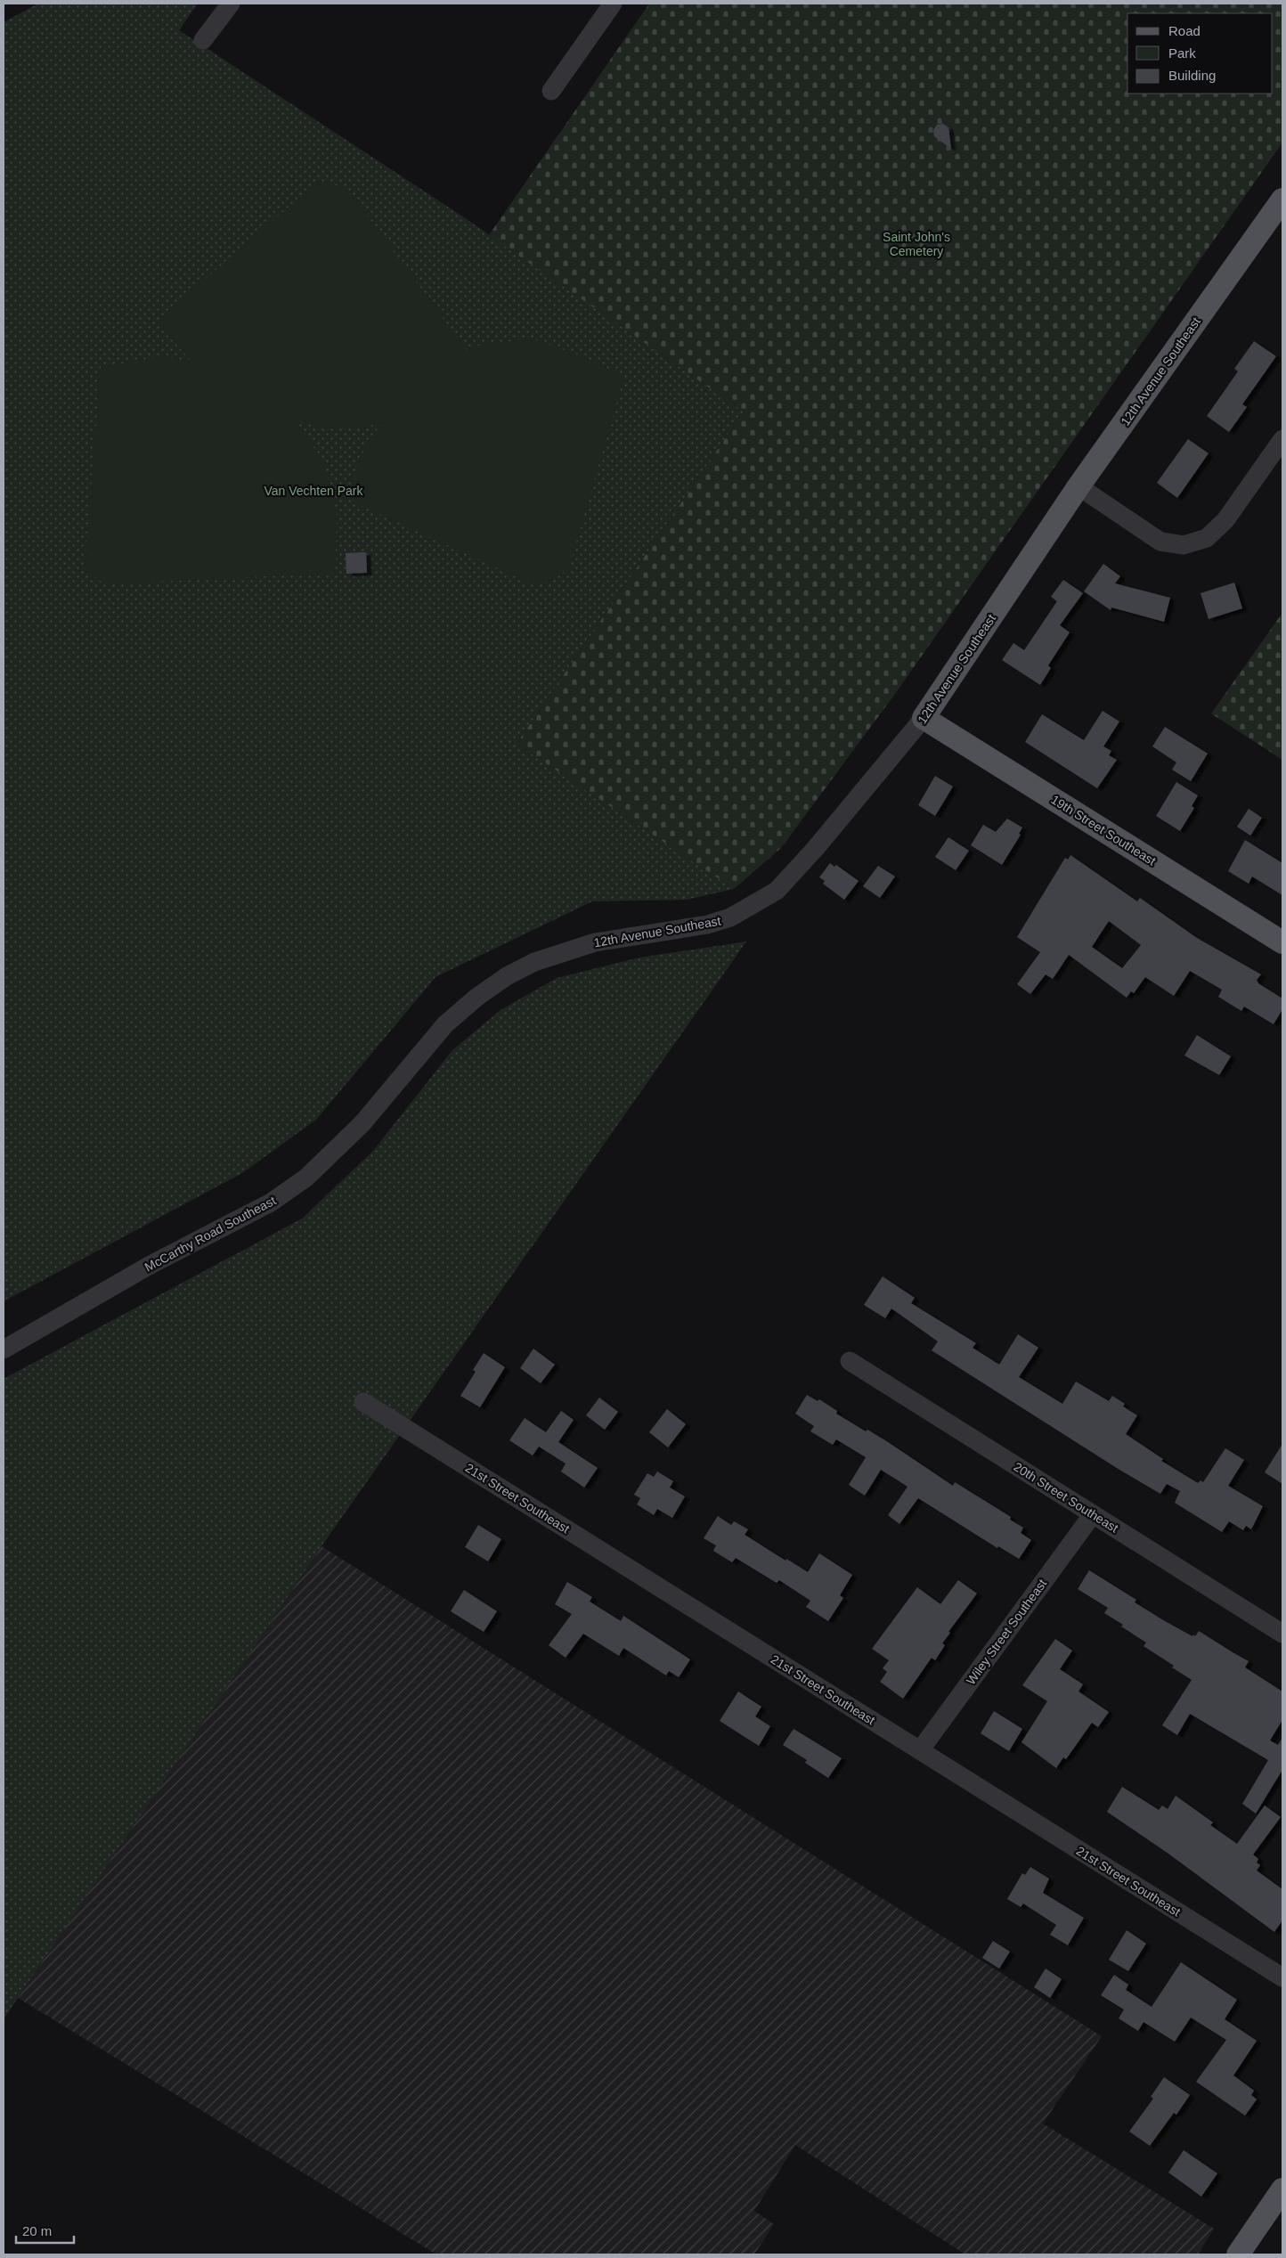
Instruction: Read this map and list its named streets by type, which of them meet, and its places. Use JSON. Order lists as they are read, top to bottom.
{
  "streets": {
    "main road": ["12th Avenue Southeast", "19th Street Southeast"],
    "street": [
      "McCarthy Road Southeast",
      "20th Street Southeast",
      "21st Street Southeast",
      "Wiley Street Southeast"
    ]
  },
  "crossings": [
    ["12th Avenue Southeast", "19th Street Southeast"],
    ["12th Avenue Southeast", "McCarthy Road Southeast"],
    ["20th Street Southeast", "Wiley Street Southeast"],
    ["21st Street Southeast", "Wiley Street Southeast"]
  ],
  "parks": ["Saint John's Cemetery", "Van Vechten Park"],
  "legend": ["Road", "Park", "Building"],
  "scale_bar": "20 m"
}
